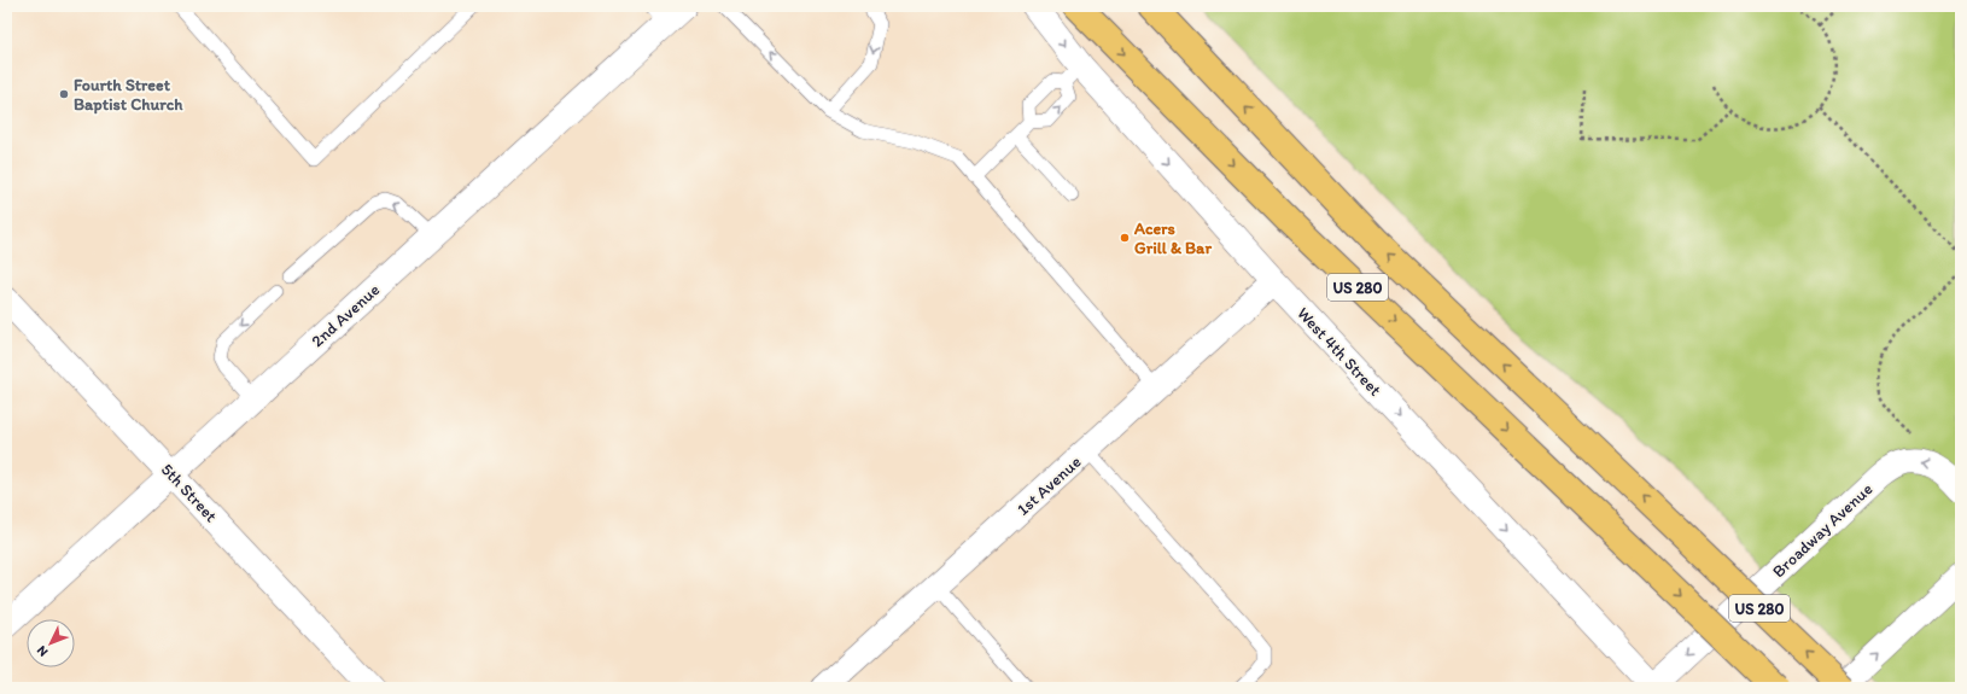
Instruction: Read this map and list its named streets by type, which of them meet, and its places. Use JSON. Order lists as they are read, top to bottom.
{
  "streets": {
    "highway": ["US 280"],
    "street": [
      "2nd Avenue",
      "West 4th Street",
      "1st Avenue",
      "5th Street",
      "Broadway Avenue"
    ]
  },
  "crossings": [
    ["2nd Avenue", "5th Street"],
    ["West 4th Street", "1st Avenue"],
    ["West 4th Street", "Broadway Avenue"]
  ],
  "one_way": ["West 4th Street", "Broadway Avenue"],
  "places": ["Fourth Street Baptist Church", "Acers Grill & Bar"],
  "north": "bottom left"
}
